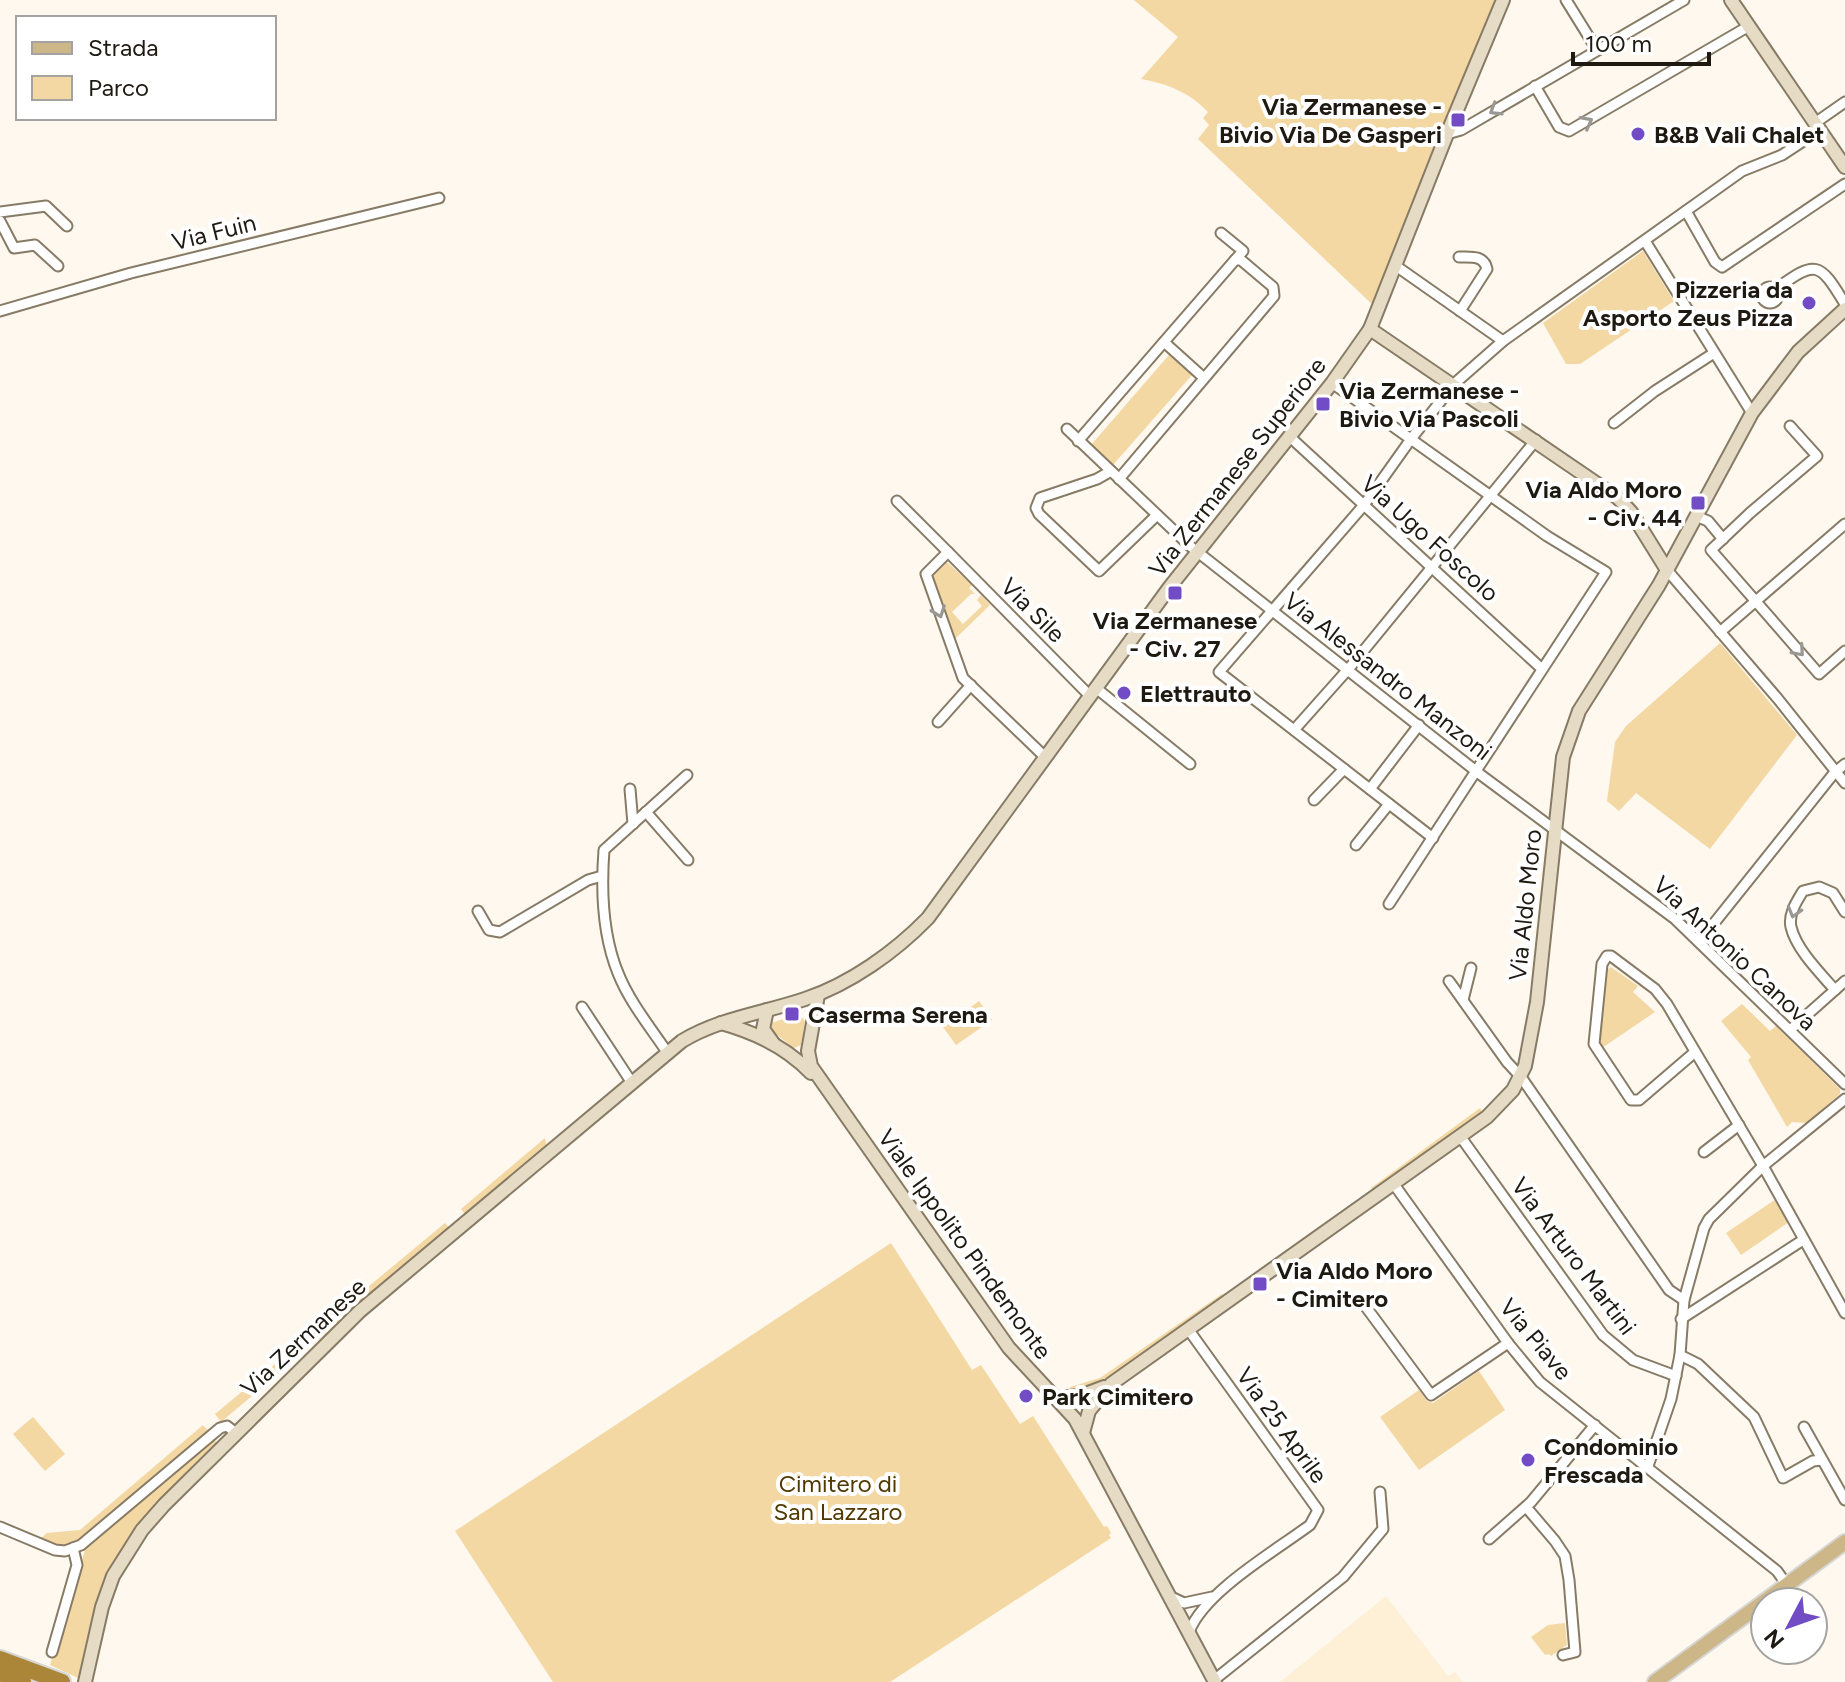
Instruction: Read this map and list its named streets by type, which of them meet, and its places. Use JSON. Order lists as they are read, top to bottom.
{
  "streets": {
    "street": [
      "Via Fuin",
      "Via Zermanese Superiore",
      "Via Ugo Foscolo",
      "Via Sile",
      "Via Alessandro Manzoni",
      "Via Aldo Moro",
      "Via Antonio Canova",
      "Viale Ippolito Pindemonte",
      "Via Arturo Martini",
      "Via Zermanese",
      "Via Piave",
      "Via 25 Aprile"
    ]
  },
  "crossings": [
    ["Via Zermanese Superiore", "Via Ugo Foscolo"],
    ["Via Zermanese Superiore", "Via Sile"],
    ["Via Zermanese Superiore", "Via Alessandro Manzoni"],
    ["Via Zermanese Superiore", "Via Zermanese"],
    ["Via Alessandro Manzoni", "Via Aldo Moro"],
    ["Via Alessandro Manzoni", "Via Antonio Canova"],
    ["Via Aldo Moro", "Via Antonio Canova"],
    ["Via Aldo Moro", "Via Arturo Martini"],
    ["Via Aldo Moro", "Via Piave"],
    ["Via Aldo Moro", "Via 25 Aprile"],
    ["Viale Ippolito Pindemonte", "Via Zermanese"],
    ["Viale Ippolito Pindemonte", "Via 25 Aprile"]
  ],
  "parks": ["Cimitero di San Lazzaro"],
  "places": {
    "transit": [
      "Via Zermanese - Bivio Via De Gasperi",
      "Via Zermanese - Bivio Via Pascoli",
      "Via Aldo Moro - Civ. 44",
      "Via Zermanese - Civ. 27",
      "Caserma Serena",
      "Via Aldo Moro - Cimitero"
    ],
    "other": [
      "B&B Vali Chalet",
      "Pizzeria da Asporto Zeus Pizza",
      "Elettrauto",
      "Park Cimitero",
      "Condominio Frescada"
    ]
  },
  "legend": ["Strada", "Parco"],
  "scale_bar": "100 m",
  "north": "bottom left"
}
